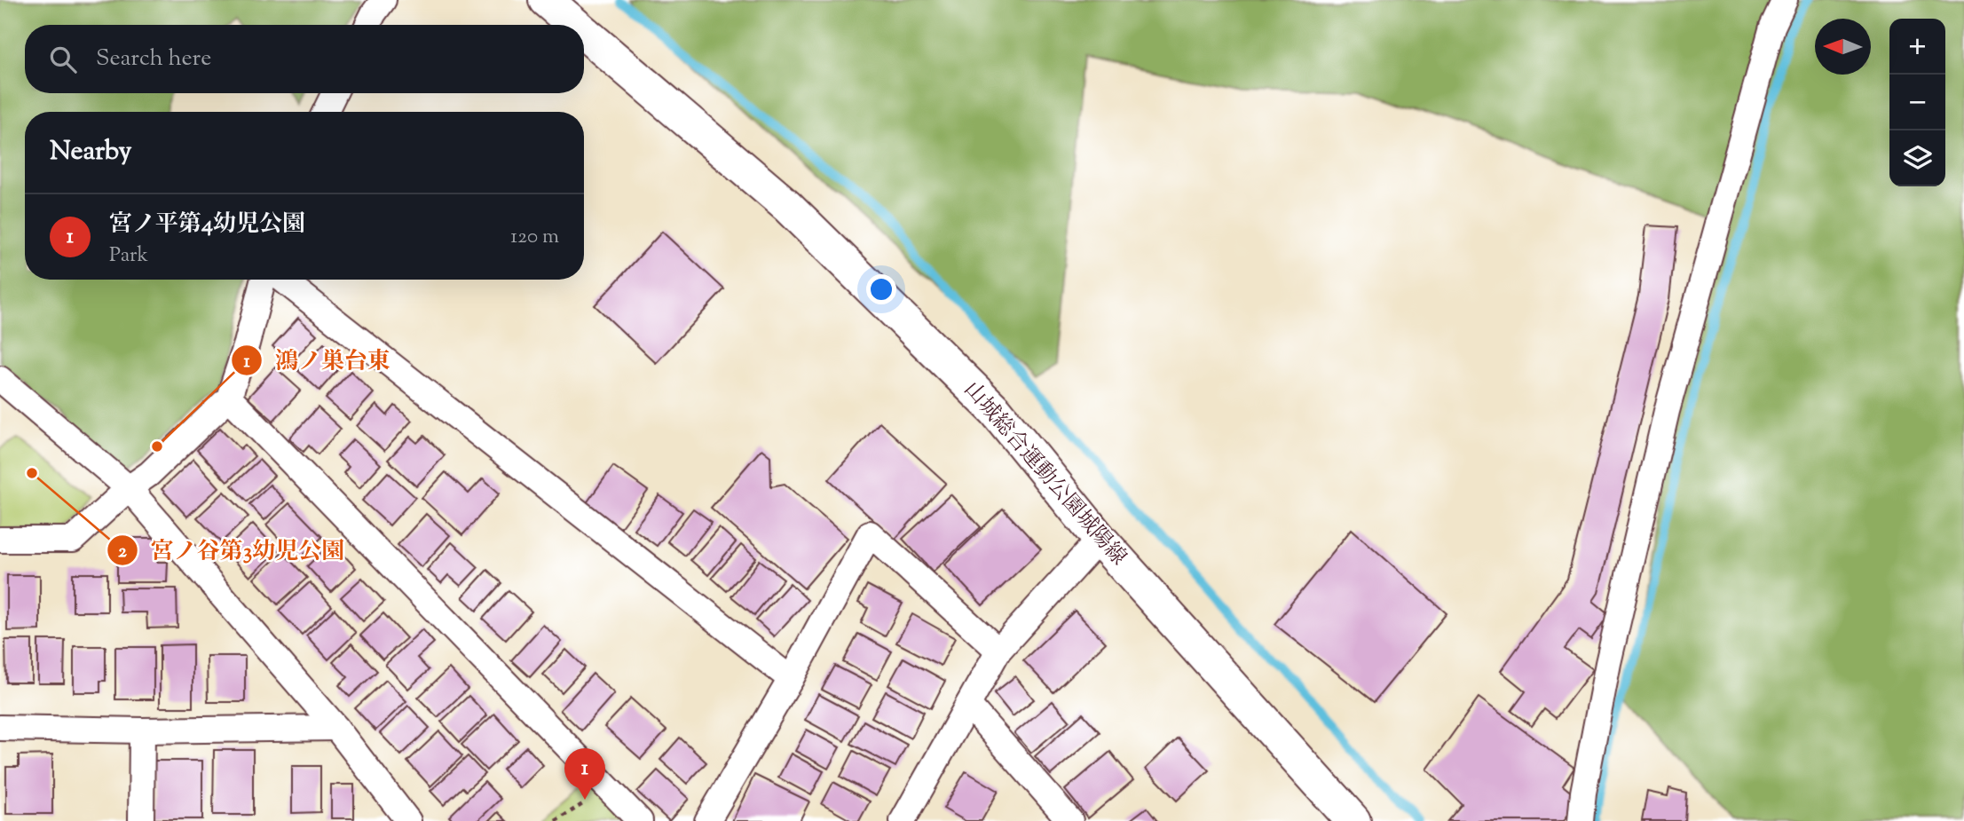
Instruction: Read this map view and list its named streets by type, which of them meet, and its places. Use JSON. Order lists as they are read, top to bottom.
{
  "streets": {
    "main road": ["山城総合運動公園城陽線"]
  },
  "places": ["鴻ノ巣台東", "宮ノ谷第3幼児公園"],
  "north": "left",
  "page": {
    "map_buttons": ["+", "−"],
    "search": "Search here",
    "heading": "Nearby",
    "list": [
      {
        "mark": "1",
        "name": "宮ノ平第4幼児公園",
        "note": "Park",
        "value": "120 m"
      }
    ],
    "pins": "1"
  }
}
